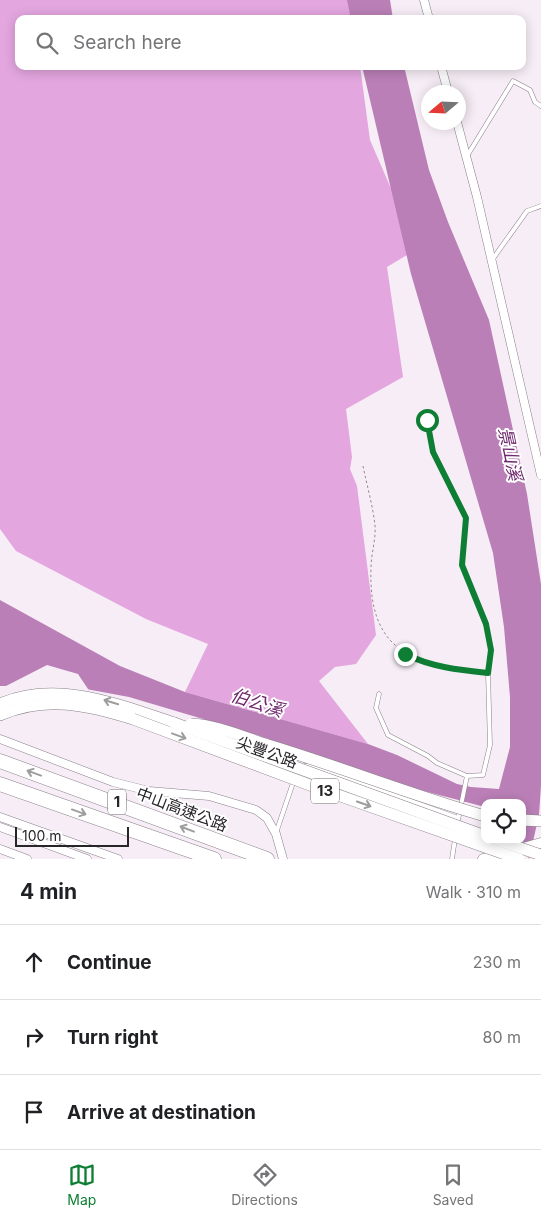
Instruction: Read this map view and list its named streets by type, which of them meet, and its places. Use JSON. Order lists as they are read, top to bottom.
{
  "streets": {
    "highway": ["1", "中山高速公路"],
    "main road": ["尖豐公路", "13"]
  },
  "water": ["景山溪", "伯公溪"],
  "scale_bar": "100 m",
  "north": "left",
  "page": {
    "search": "Search here",
    "scale": "100 m",
    "heading": ["4 min", "Walk · 310 m"],
    "list": [
      ["Continue", "230 m"],
      ["Turn right", "80 m"],
      "Arrive at destination"
    ],
    "nav": ["Map", "Directions", "Saved"]
  }
}
